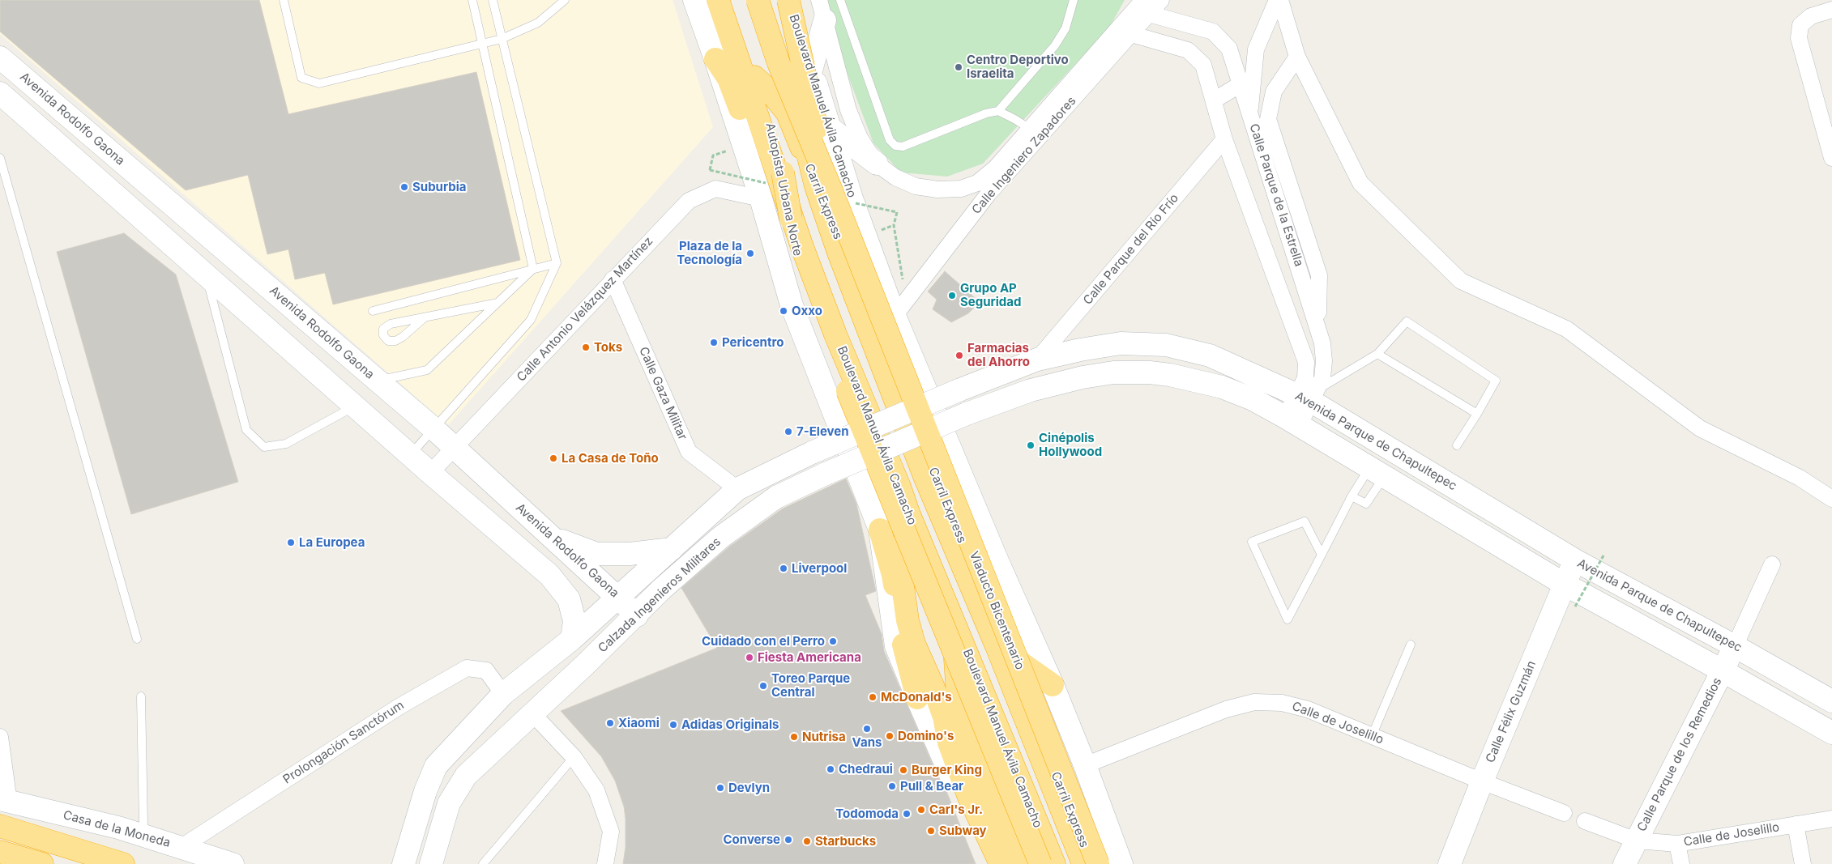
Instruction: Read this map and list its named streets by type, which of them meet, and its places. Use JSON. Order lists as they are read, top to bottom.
{
  "streets": {
    "highway": [
      "Boulevard Manuel Ávila Camacho",
      "Autopista Urbana Norte",
      "Carril Express",
      "Viaducto Bicentenario"
    ],
    "main road": [
      "Avenida Rodolfo Gaona",
      "Avenida Parque de Chapultepec",
      "Calzada Ingenieros Militares",
      "Calle Félix Guzmán",
      "Calle Parque de los Remedios",
      "Casa de la Moneda"
    ],
    "street": [
      "Calle Ingeniero Zapadores",
      "Calle Parque de la Estrella",
      "Calle Parque del Río Frío",
      "Calle Antonio Velázquez Martínez",
      "Calle Gaza Militar",
      "Calle de Joselillo",
      "Prolongación Sanctórum"
    ]
  },
  "crossings": [
    ["Boulevard Manuel Ávila Camacho", "Calle Ingeniero Zapadores"],
    ["Boulevard Manuel Ávila Camacho", "Viaducto Bicentenario"],
    ["Boulevard Manuel Ávila Camacho", "Calle de Joselillo"],
    ["Avenida Rodolfo Gaona", "Calle Antonio Velázquez Martínez"],
    ["Avenida Rodolfo Gaona", "Calzada Ingenieros Militares"],
    ["Calle Ingeniero Zapadores", "Calle Parque de la Estrella"],
    ["Calle Ingeniero Zapadores", "Viaducto Bicentenario"],
    ["Autopista Urbana Norte", "Carril Express"],
    ["Calle Parque de la Estrella", "Calle Parque del Río Frío"],
    ["Calle Parque de la Estrella", "Avenida Parque de Chapultepec"],
    ["Calle Parque del Río Frío", "Avenida Parque de Chapultepec"],
    ["Calle Antonio Velázquez Martínez", "Calle Gaza Militar"],
    ["Calle Gaza Militar", "Calzada Ingenieros Militares"],
    ["Avenida Parque de Chapultepec", "Calzada Ingenieros Militares"],
    ["Avenida Parque de Chapultepec", "Calle Félix Guzmán"],
    ["Avenida Parque de Chapultepec", "Calle Parque de los Remedios"],
    ["Calzada Ingenieros Militares", "Prolongación Sanctórum"],
    ["Calle Félix Guzmán", "Calle de Joselillo"],
    ["Calle de Joselillo", "Calle Parque de los Remedios"],
    ["Prolongación Sanctórum", "Casa de la Moneda"]
  ],
  "places": [
    "Centro Deportivo Israelita",
    "Suburbia",
    "Plaza de la Tecnología",
    "Grupo AP Seguridad",
    "Oxxo",
    "Pericentro",
    "Toks",
    "Farmacias del Ahorro",
    "7-Eleven",
    "Cinépolis Hollywood",
    "La Casa de Toño",
    "La Europea",
    "Liverpool",
    "Cuidado con el Perro",
    "Fiesta Americana",
    "Toreo Parque Central",
    "McDonald's",
    "Xiaomi",
    "Adidas Originals",
    "Vans",
    "Domino's",
    "Nutrisa",
    "Chedraui",
    "Burger King",
    "Pull & Bear",
    "Devlyn",
    "Carl's Jr.",
    "Todomoda",
    "Subway",
    "Converse",
    "Starbucks"
  ]
}
